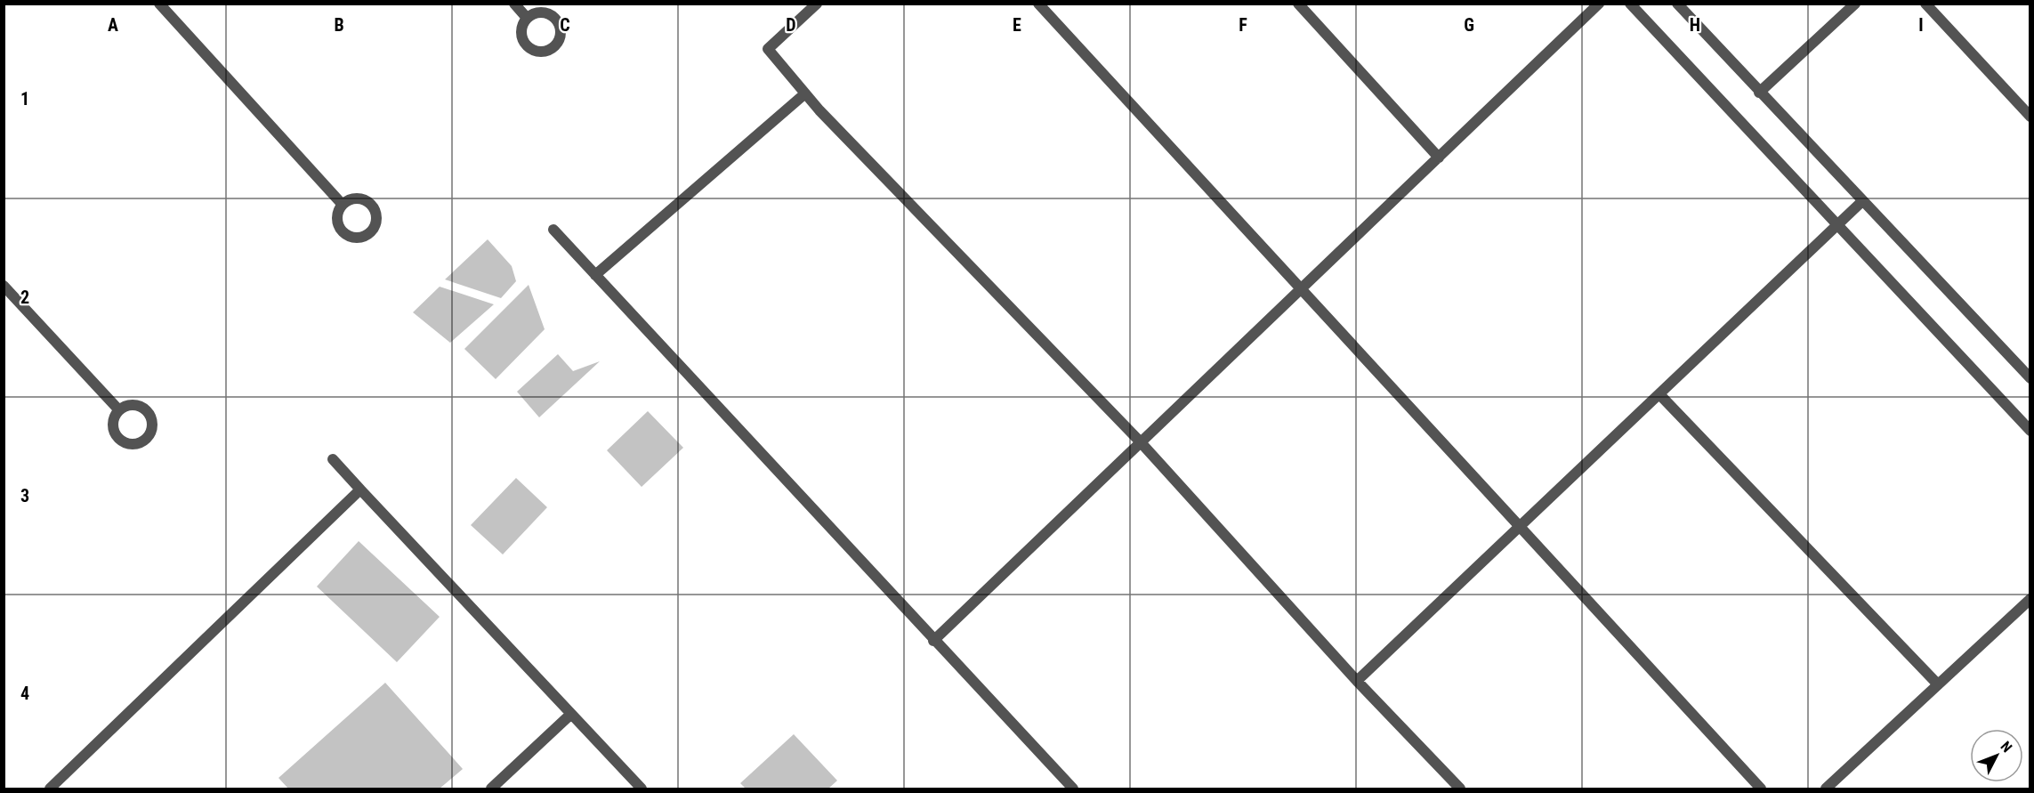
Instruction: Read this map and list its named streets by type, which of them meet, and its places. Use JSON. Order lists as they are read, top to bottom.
{
  "north": "top right",
  "grid": {
    "columns": [
      "A",
      "B",
      "C",
      "D",
      "E",
      "F",
      "G",
      "H",
      "I"
    ],
    "rows": [
      "1",
      "2",
      "3",
      "4"
    ]
  }
}
